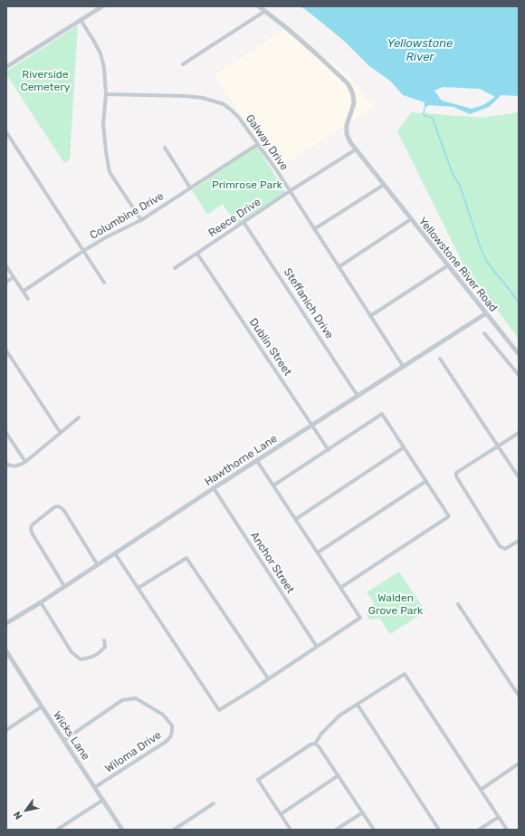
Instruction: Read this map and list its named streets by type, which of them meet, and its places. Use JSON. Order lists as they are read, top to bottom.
{
  "streets": {
    "street": [
      "Galway Drive",
      "Columbine Drive",
      "Reece Drive",
      "Yellowstone River Road",
      "Steffanich Drive",
      "Dublin Street",
      "Hawthorne Lane",
      "Anchor Street",
      "Wicks Lane",
      "Wiloma Drive"
    ]
  },
  "crossings": [
    ["Galway Drive", "Columbine Drive"],
    ["Galway Drive", "Reece Drive"],
    ["Galway Drive", "Hawthorne Lane"],
    ["Reece Drive", "Yellowstone River Road"],
    ["Reece Drive", "Steffanich Drive"],
    ["Reece Drive", "Dublin Street"],
    ["Yellowstone River Road", "Hawthorne Lane"],
    ["Steffanich Drive", "Hawthorne Lane"],
    ["Dublin Street", "Hawthorne Lane"],
    ["Hawthorne Lane", "Anchor Street"],
    ["Wicks Lane", "Wiloma Drive"]
  ],
  "water": ["Yellowstone River"],
  "parks": ["Riverside Cemetery", "Primrose Park", "Walden Grove Park"],
  "north": "bottom left"
}
